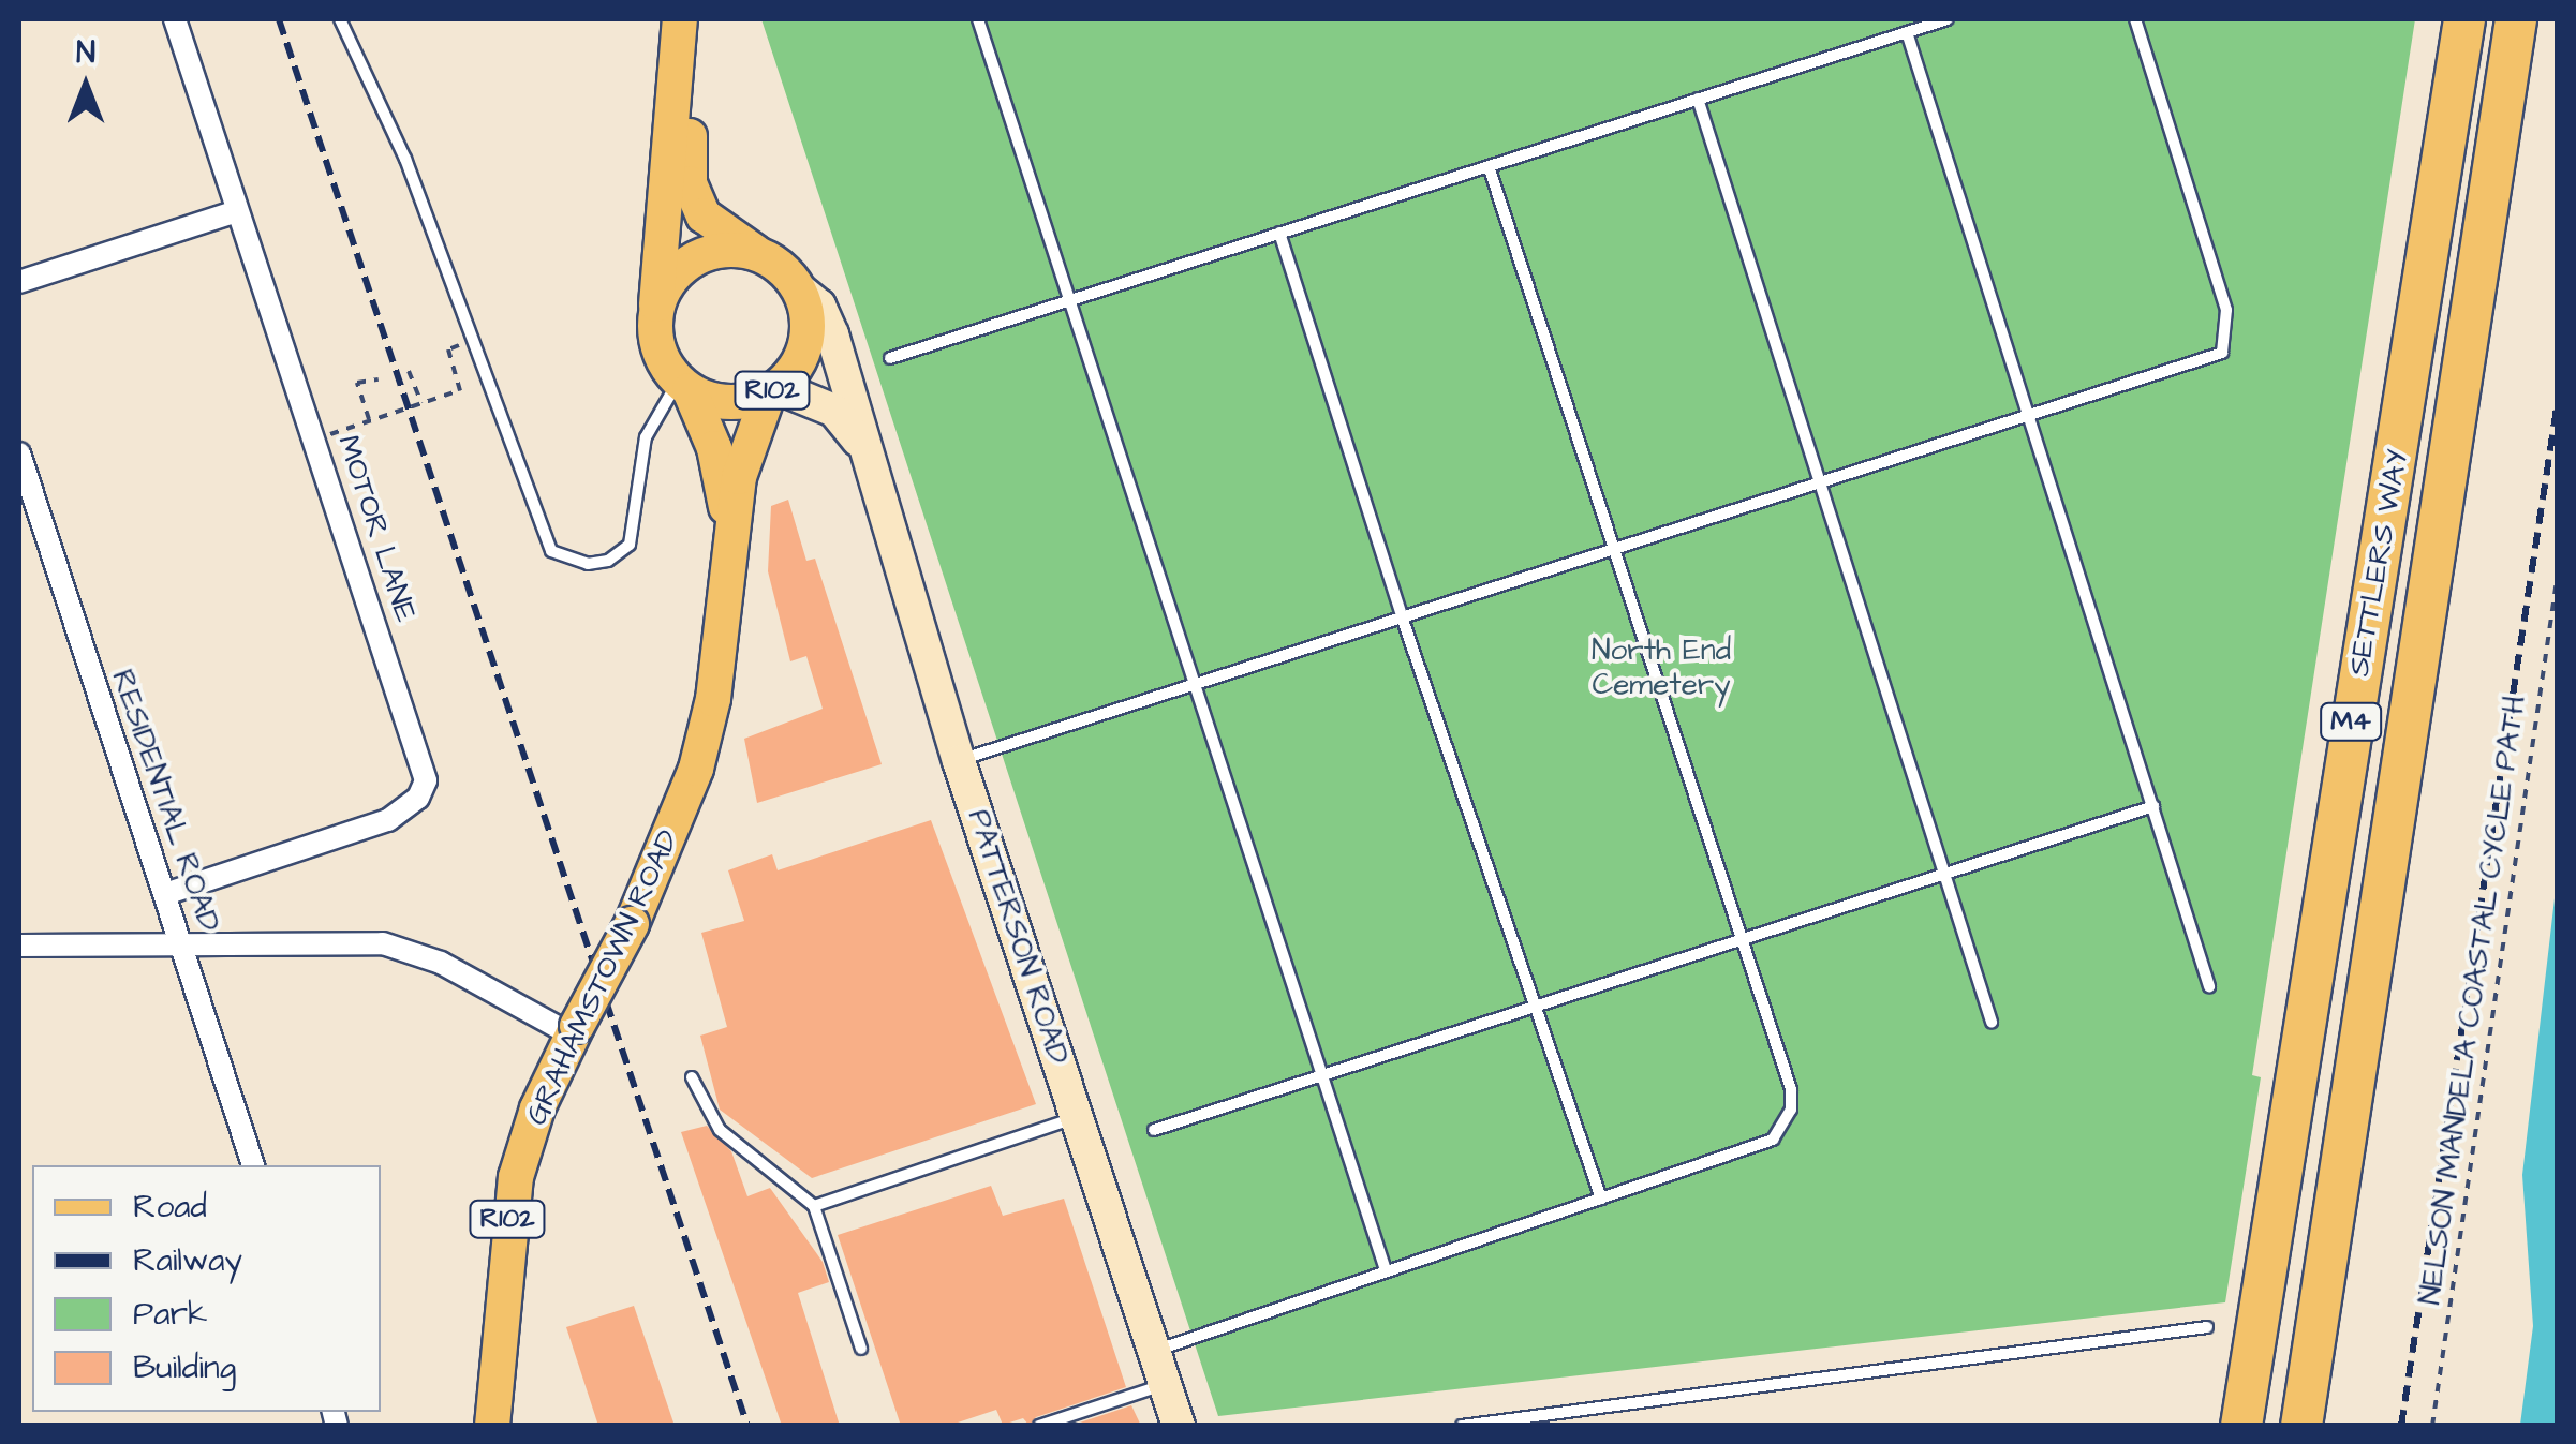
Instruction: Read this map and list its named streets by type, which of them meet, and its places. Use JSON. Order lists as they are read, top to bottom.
{
  "streets": {
    "highway": ["SETTLERS WAY", "M4"],
    "main road": ["R102", "GRAHAMSTOWN ROAD"],
    "street": ["MOTOR LANE", "RESIDENTIAL ROAD", "PATTERSON ROAD"],
    "path": ["NELSON MANDELA COASTAL CYCLE PATH"]
  },
  "crossings": [
    ["R102", "PATTERSON ROAD"],
    ["R102", "GRAHAMSTOWN ROAD"],
    ["MOTOR LANE", "RESIDENTIAL ROAD"],
    ["PATTERSON ROAD", "GRAHAMSTOWN ROAD"]
  ],
  "parks": ["North End Cemetery"],
  "legend": [
    "Road",
    "Railway",
    "Park",
    "Building"
  ],
  "north": "top"
}
